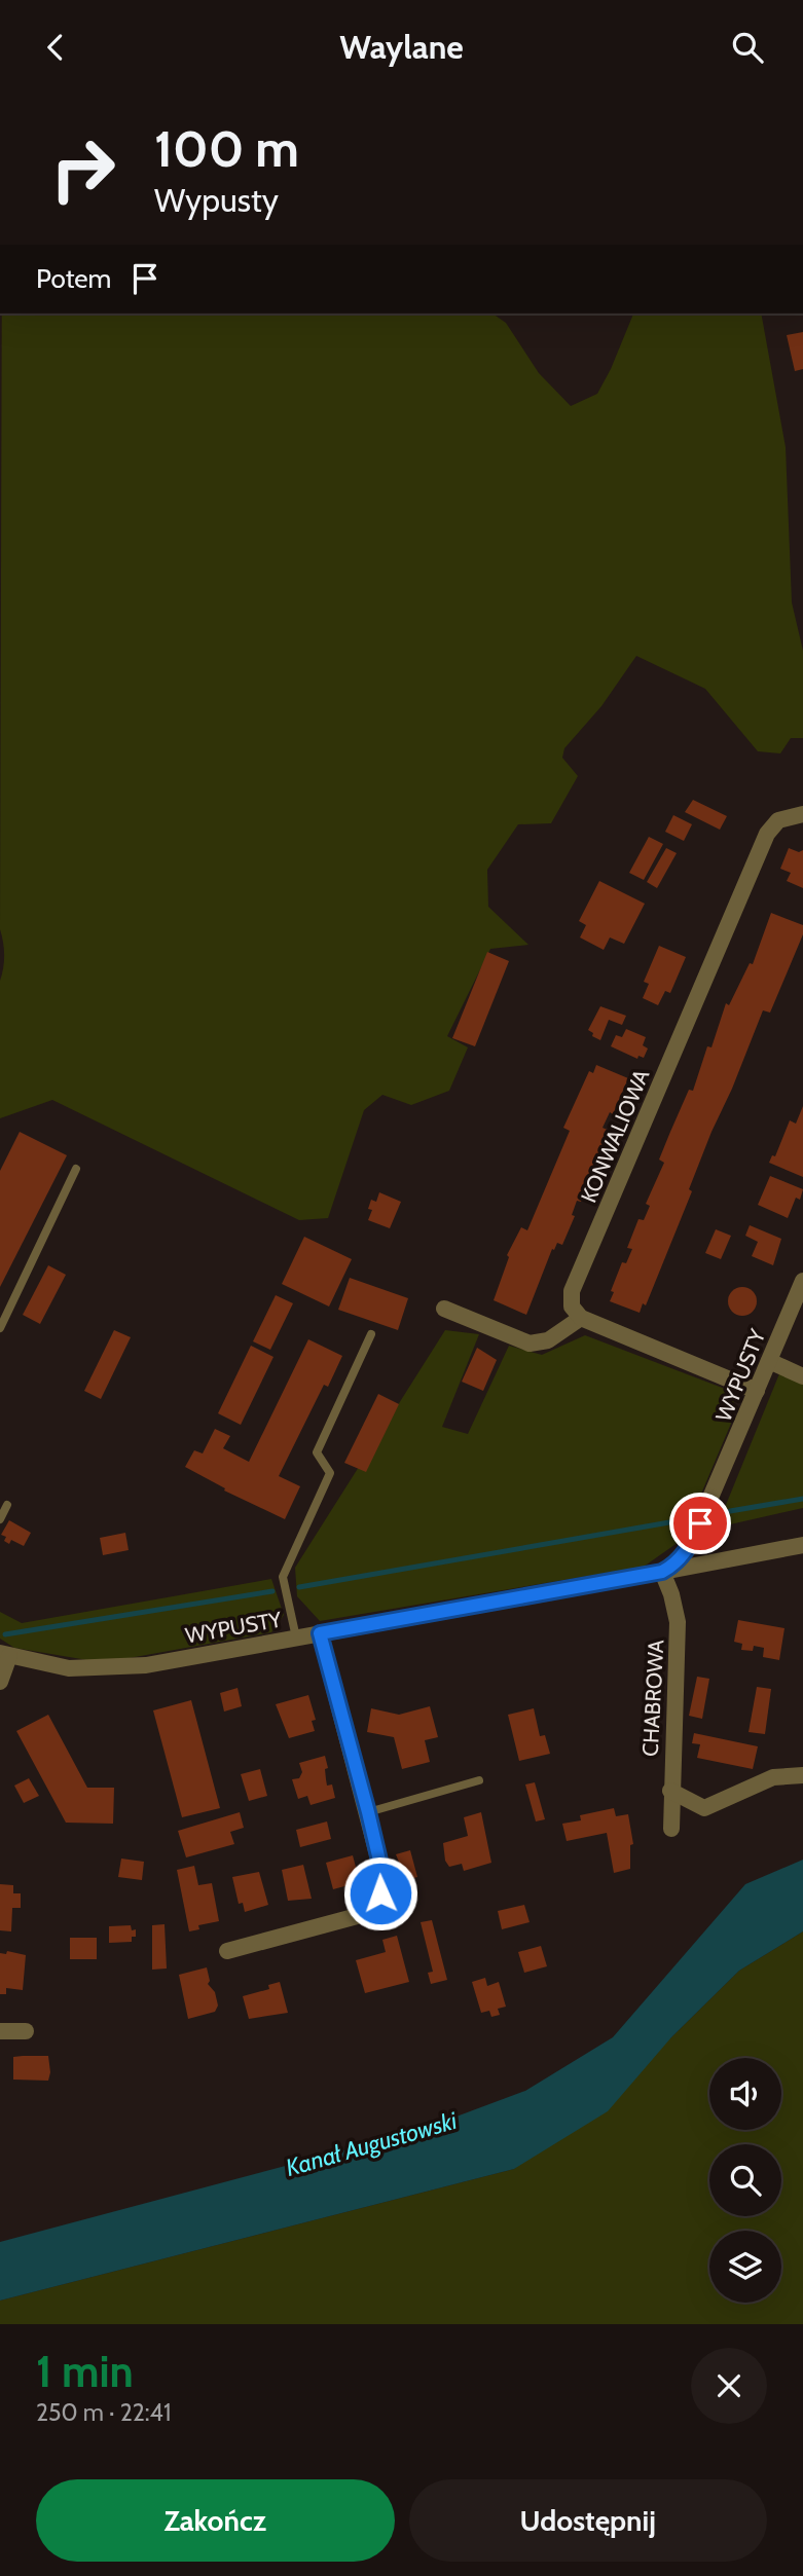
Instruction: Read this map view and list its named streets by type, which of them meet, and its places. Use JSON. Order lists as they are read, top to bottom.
{
  "streets": {
    "street": ["KONWALIOWA", "WYPUSTY", "CHABROWA"]
  },
  "crossings": [
    ["WYPUSTY", "CHABROWA"]
  ],
  "water": ["Kanał Augustowski"],
  "page": {
    "header": "Waylane",
    "turn": ["100 m", "Wypusty"],
    "then": "Potem",
    "heading": ["1 min", "250 m · 22:41"],
    "buttons": ["Zakończ", "Udostępnij"]
  }
}
